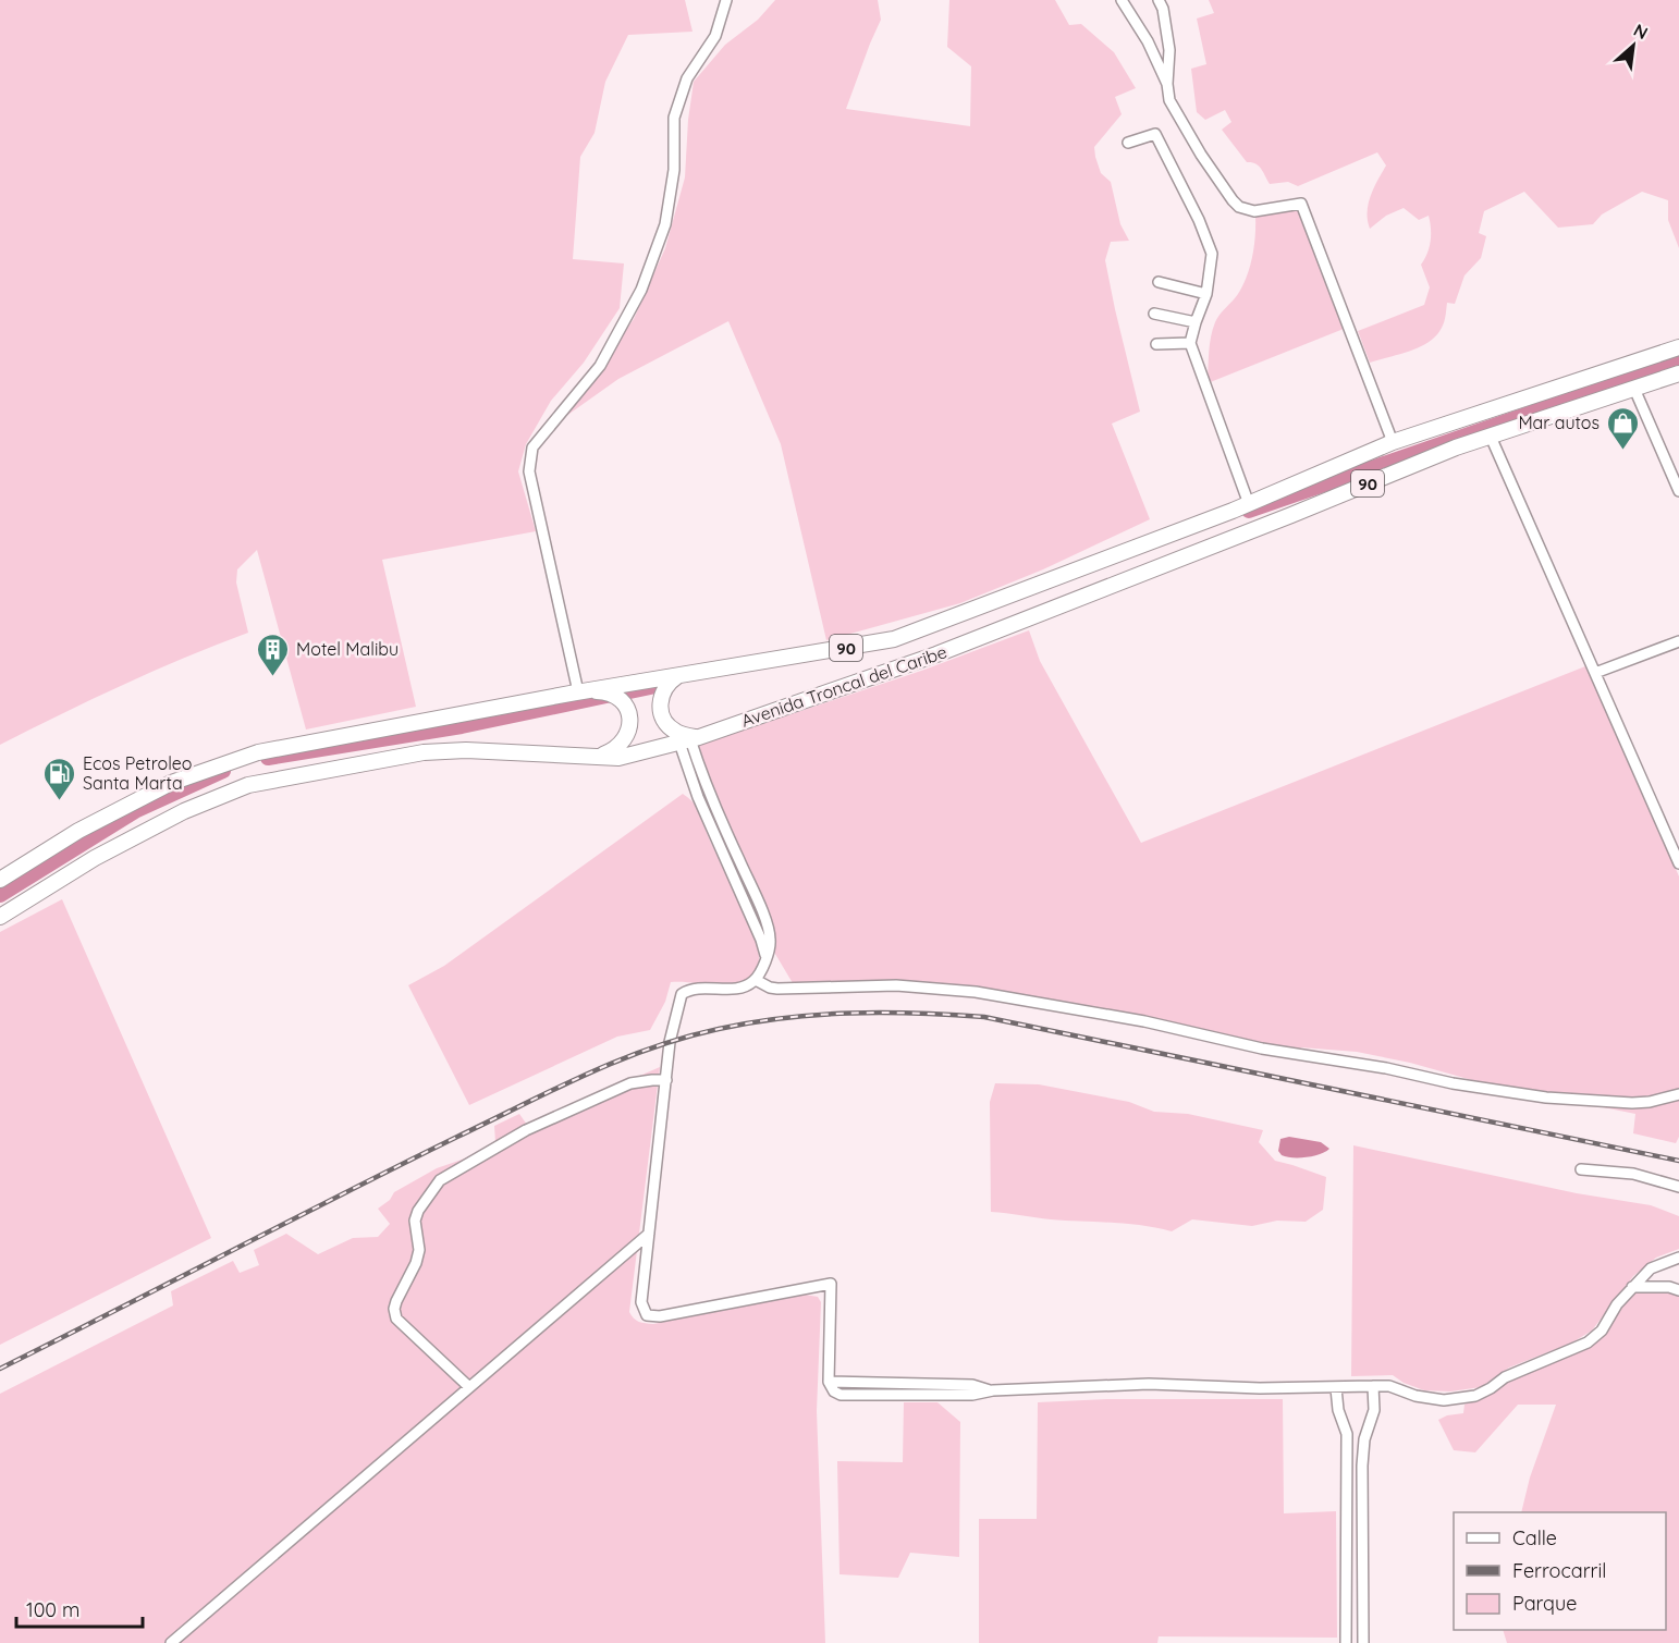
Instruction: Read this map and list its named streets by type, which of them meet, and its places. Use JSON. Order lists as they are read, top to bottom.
{
  "streets": {
    "highway": ["90", "Avenida Troncal del Caribe"]
  },
  "places": {
    "shop": ["Mar autos"],
    "building": ["Motel Malibu"],
    "fuel station": ["Ecos Petroleo Santa Marta"]
  },
  "legend": ["Calle", "Ferrocarril", "Parque"],
  "scale_bar": "100 m",
  "north": "top right"
}
